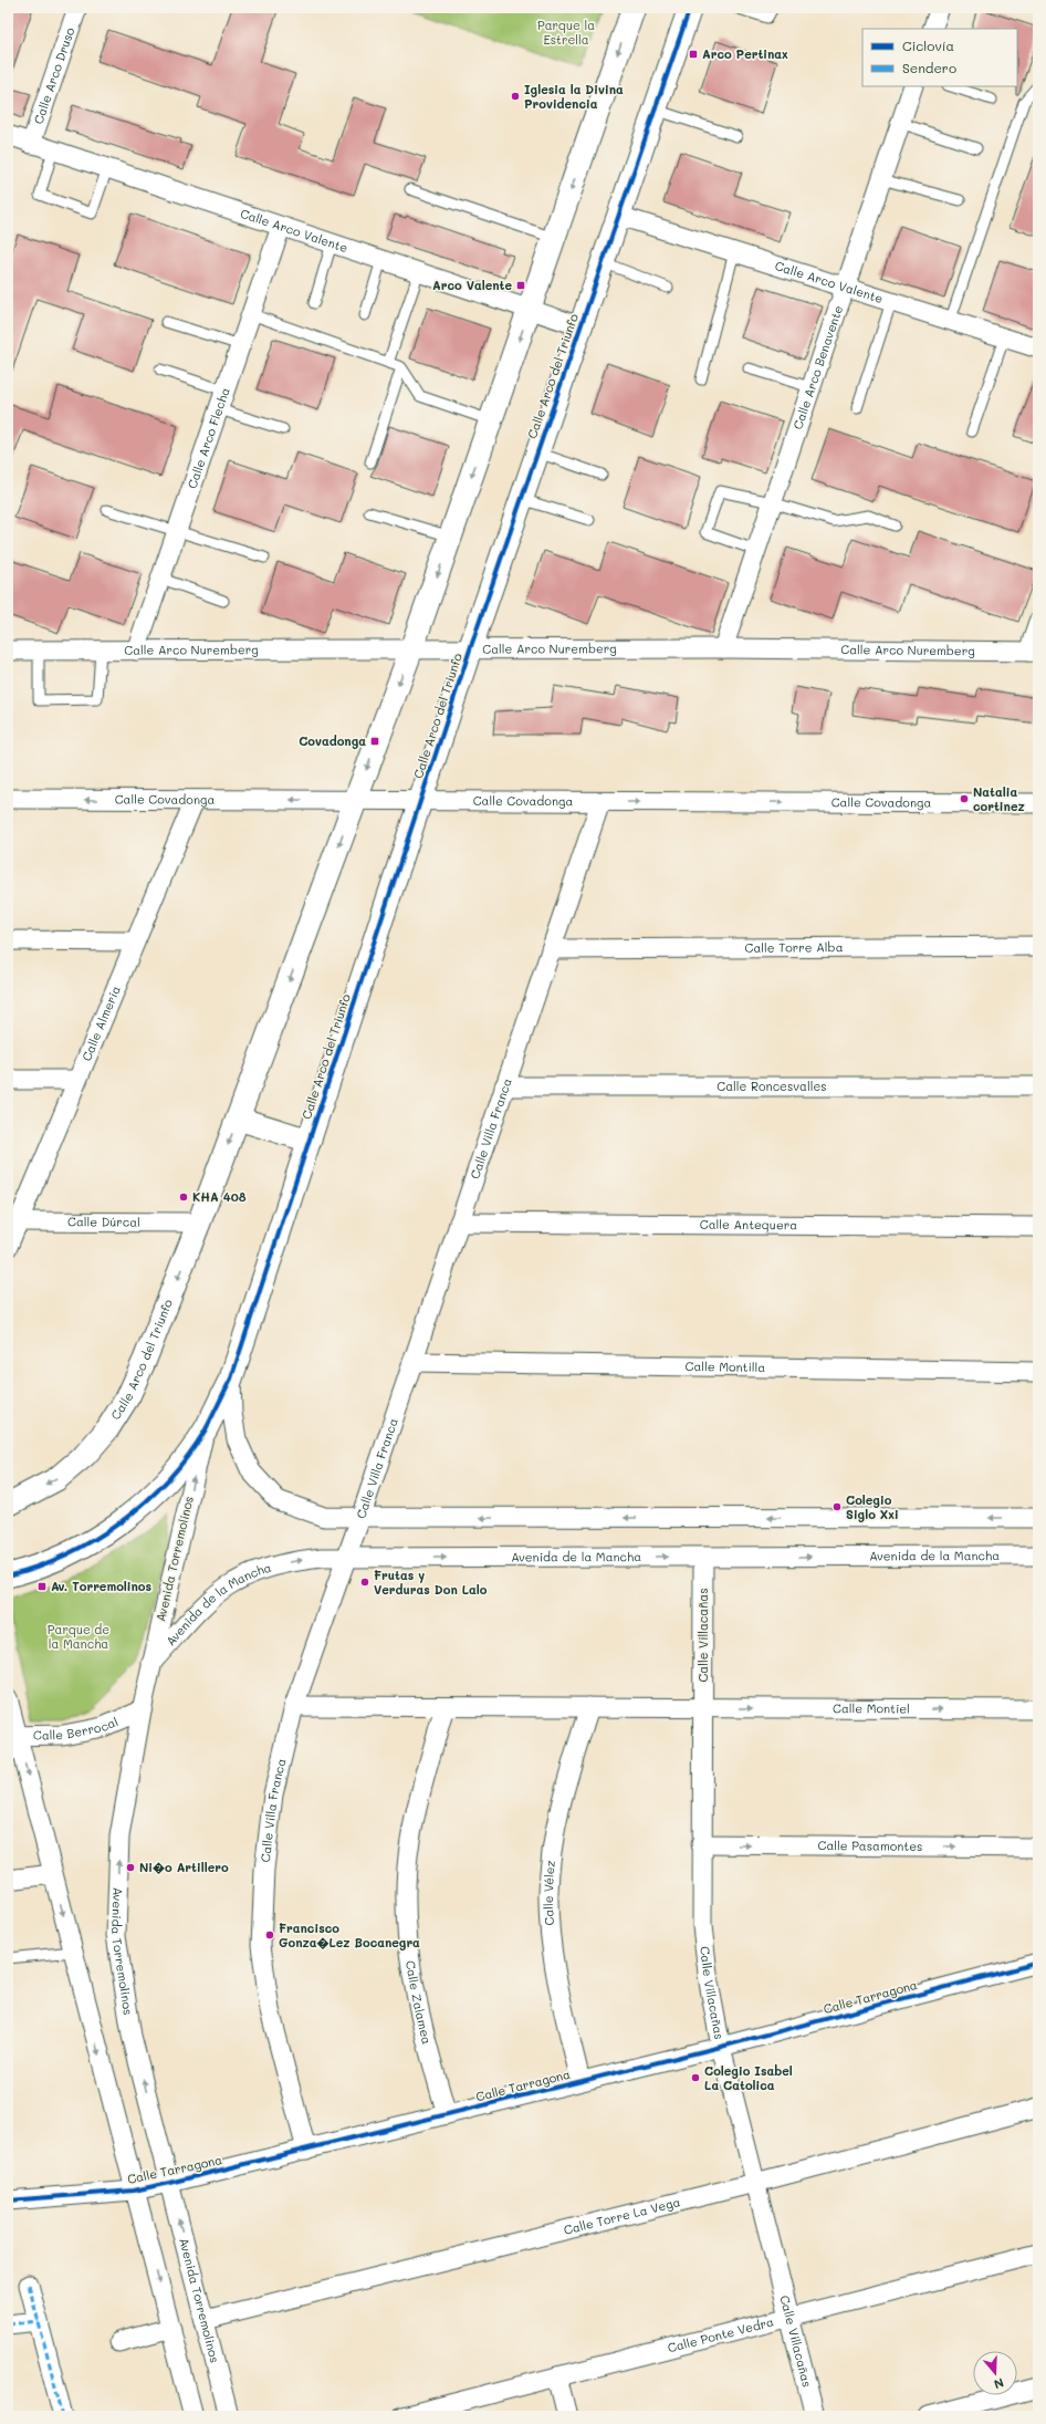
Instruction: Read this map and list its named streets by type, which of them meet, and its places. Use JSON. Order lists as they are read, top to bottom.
{
  "streets": {
    "street": [
      "Calle Arco Druso",
      "Calle Arco Valente",
      "Calle Arco Benavente",
      "Calle Arco del Triunfo",
      "Calle Arco Flecha",
      "Calle Arco Nuremberg",
      "Calle Covadonga",
      "Calle Torre Alba",
      "Calle Almería",
      "Calle Roncesvalles",
      "Calle Villa Franca",
      "Calle Dúrcal",
      "Calle Antequera",
      "Calle Montilla",
      "Avenida de la Mancha",
      "Avenida Torremolinos",
      "Calle Villacañas",
      "Calle Montiel",
      "Calle Berrocal",
      "Calle Pasamontes",
      "Calle Vélez",
      "Calle Tarragona",
      "Calle Zalamea",
      "Calle Torre La Vega",
      "Calle Ponte Vedra"
    ]
  },
  "crossings": [
    ["Calle Arco Druso", "Calle Arco Valente"],
    ["Calle Arco Valente", "Calle Arco Benavente"],
    ["Calle Arco Valente", "Calle Arco del Triunfo"],
    ["Calle Arco Valente", "Calle Arco Flecha"],
    ["Calle Arco Benavente", "Calle Arco Nuremberg"],
    ["Calle Arco del Triunfo", "Calle Arco Nuremberg"],
    ["Calle Arco del Triunfo", "Calle Covadonga"],
    ["Calle Arco del Triunfo", "Calle Dúrcal"],
    ["Calle Arco del Triunfo", "Avenida Torremolinos"],
    ["Calle Arco Flecha", "Calle Arco Nuremberg"],
    ["Calle Covadonga", "Calle Almería"],
    ["Calle Covadonga", "Calle Villa Franca"],
    ["Calle Torre Alba", "Calle Villa Franca"],
    ["Calle Almería", "Calle Dúrcal"],
    ["Calle Roncesvalles", "Calle Villa Franca"],
    ["Calle Villa Franca", "Calle Antequera"],
    ["Calle Villa Franca", "Calle Montilla"],
    ["Calle Villa Franca", "Avenida de la Mancha"],
    ["Calle Villa Franca", "Calle Montiel"],
    ["Calle Villa Franca", "Calle Tarragona"],
    ["Avenida de la Mancha", "Avenida Torremolinos"],
    ["Avenida de la Mancha", "Calle Villacañas"],
    ["Avenida Torremolinos", "Calle Berrocal"],
    ["Avenida Torremolinos", "Calle Tarragona"],
    ["Avenida Torremolinos", "Calle Torre La Vega"],
    ["Calle Villacañas", "Calle Montiel"],
    ["Calle Villacañas", "Calle Pasamontes"],
    ["Calle Villacañas", "Calle Tarragona"],
    ["Calle Villacañas", "Calle Torre La Vega"],
    ["Calle Villacañas", "Calle Ponte Vedra"],
    ["Calle Montiel", "Calle Vélez"],
    ["Calle Montiel", "Calle Zalamea"],
    ["Calle Vélez", "Calle Tarragona"],
    ["Calle Tarragona", "Calle Zalamea"]
  ],
  "one_way": ["Calle Montiel", "Calle Pasamontes"],
  "parks": ["Parque la Estrella", "Parque de la Mancha"],
  "places": {
    "transit": [
      "Arco Pertinax",
      "Arco Valente",
      "Covadonga",
      "Av. Torremolinos"
    ],
    "other": [
      "Iglesia la Divina Providencia",
      "Natalia cortinez",
      "KHA 408",
      "Colegio Siglo Xxi",
      "Frutas y Verduras Don Lalo",
      "Ni�o Artillero",
      "Francisco Gonza�Lez Bocanegra",
      "Colegio Isabel La Catolica"
    ]
  },
  "legend": ["Ciclovía", "Sendero"],
  "north": "bottom"
}
